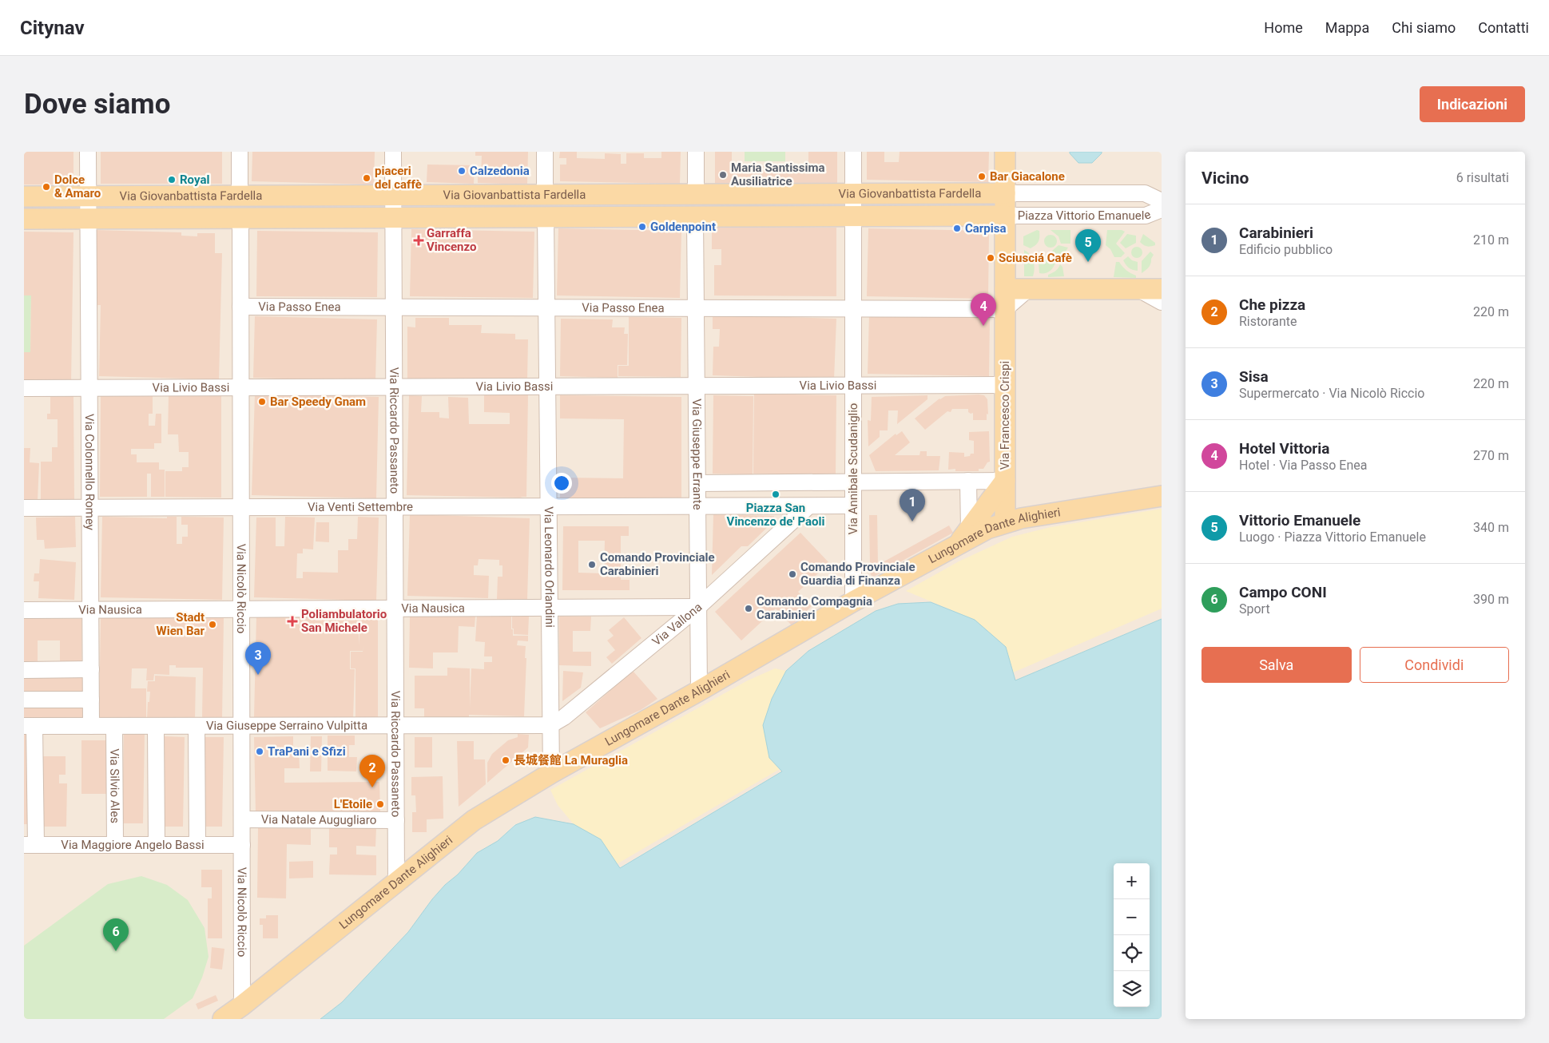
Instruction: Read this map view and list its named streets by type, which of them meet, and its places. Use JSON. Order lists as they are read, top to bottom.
{
  "streets": {
    "main road": ["Via Giovanbattista Fardella", "Via Francesco Crispi", "Lungomare Dante Alighieri"],
    "street": [
      "Piazza Vittorio Emanuele",
      "Via Passo Enea",
      "Via Livio Bassi",
      "Via Riccardo Passaneto",
      "Via Giuseppe Errante",
      "Via Annibale Scudaniglio",
      "Via Colonnello Romey",
      "Via Venti Settembre",
      "Via Leonardo Orlandini",
      "Via Nicolò Riccio",
      "Via Nausica",
      "Via Vallona",
      "Via Giuseppe Serraino Vulpitta",
      "Via Silvio Ales",
      "Via Natale Augugliaro",
      "Via Maggiore Angelo Bassi"
    ]
  },
  "crossings": [
    ["Via Giovanbattista Fardella", "Piazza Vittorio Emanuele"],
    ["Via Giovanbattista Fardella", "Via Francesco Crispi"],
    ["Via Giovanbattista Fardella", "Via Riccardo Passaneto"],
    ["Via Giovanbattista Fardella", "Via Giuseppe Errante"],
    ["Via Giovanbattista Fardella", "Via Annibale Scudaniglio"],
    ["Via Giovanbattista Fardella", "Via Colonnello Romey"],
    ["Via Giovanbattista Fardella", "Via Leonardo Orlandini"],
    ["Via Giovanbattista Fardella", "Via Nicolò Riccio"],
    ["Piazza Vittorio Emanuele", "Via Francesco Crispi"],
    ["Via Passo Enea", "Via Francesco Crispi"],
    ["Via Passo Enea", "Via Riccardo Passaneto"],
    ["Via Passo Enea", "Via Giuseppe Errante"],
    ["Via Passo Enea", "Via Annibale Scudaniglio"],
    ["Via Passo Enea", "Via Leonardo Orlandini"],
    ["Via Passo Enea", "Via Nicolò Riccio"],
    ["Via Livio Bassi", "Via Francesco Crispi"],
    ["Via Livio Bassi", "Via Riccardo Passaneto"],
    ["Via Livio Bassi", "Via Giuseppe Errante"],
    ["Via Livio Bassi", "Via Annibale Scudaniglio"],
    ["Via Livio Bassi", "Via Colonnello Romey"],
    ["Via Livio Bassi", "Via Leonardo Orlandini"],
    ["Via Livio Bassi", "Via Nicolò Riccio"],
    ["Via Francesco Crispi", "Lungomare Dante Alighieri"],
    ["Via Riccardo Passaneto", "Via Venti Settembre"],
    ["Via Riccardo Passaneto", "Lungomare Dante Alighieri"],
    ["Via Riccardo Passaneto", "Via Nausica"],
    ["Via Riccardo Passaneto", "Via Giuseppe Serraino Vulpitta"],
    ["Via Riccardo Passaneto", "Via Natale Augugliaro"],
    ["Via Giuseppe Errante", "Via Venti Settembre"],
    ["Via Giuseppe Errante", "Lungomare Dante Alighieri"],
    ["Via Giuseppe Errante", "Via Nausica"],
    ["Via Giuseppe Errante", "Via Vallona"],
    ["Via Annibale Scudaniglio", "Via Venti Settembre"],
    ["Via Annibale Scudaniglio", "Lungomare Dante Alighieri"],
    ["Via Colonnello Romey", "Via Venti Settembre"],
    ["Via Colonnello Romey", "Via Nausica"],
    ["Via Colonnello Romey", "Via Giuseppe Serraino Vulpitta"],
    ["Via Venti Settembre", "Via Leonardo Orlandini"],
    ["Via Venti Settembre", "Via Nicolò Riccio"],
    ["Via Venti Settembre", "Via Vallona"],
    ["Lungomare Dante Alighieri", "Via Leonardo Orlandini"],
    ["Lungomare Dante Alighieri", "Via Nicolò Riccio"],
    ["Via Leonardo Orlandini", "Via Nausica"],
    ["Via Leonardo Orlandini", "Via Vallona"],
    ["Via Leonardo Orlandini", "Via Giuseppe Serraino Vulpitta"],
    ["Via Nicolò Riccio", "Via Nausica"],
    ["Via Nicolò Riccio", "Via Giuseppe Serraino Vulpitta"],
    ["Via Nicolò Riccio", "Via Natale Augugliaro"],
    ["Via Nicolò Riccio", "Via Maggiore Angelo Bassi"],
    ["Via Nausica", "Via Vallona"],
    ["Via Vallona", "Via Giuseppe Serraino Vulpitta"],
    ["Via Giuseppe Serraino Vulpitta", "Via Silvio Ales"],
    ["Via Silvio Ales", "Via Maggiore Angelo Bassi"]
  ],
  "places": {
    "other": [
      "Calzedonia",
      "Maria Santissima Ausiliatrice",
      "Bar Giacalone",
      "piaceri del caffè",
      "Royal",
      "Dolce & Amaro",
      "Goldenpoint",
      "Carpisa",
      "Sciusciá Cafè",
      "Bar Speedy Gnam",
      "Piazza San Vincenzo de' Paoli",
      "Comando Provinciale Carabinieri",
      "Comando Provinciale Guardia di Finanza",
      "Comando Compagnia Carabinieri",
      "Stadt Wien Bar",
      "TraPani e Sfizi",
      "長城餐館 La Muraglia",
      "L'Etoile"
    ],
    "health": ["Garraffa Vincenzo", "Poliambulatorio San Michele"]
  },
  "page": {
    "header": "Citynav",
    "nav": [
      "Home",
      "Mappa",
      "Chi siamo",
      "Contatti"
    ],
    "buttons": [
      "Indicazioni",
      ["Salva", "Condividi"]
    ],
    "title": "Dove siamo",
    "heading": ["Vicino", "6 risultati"],
    "list": [
      {
        "mark": "1",
        "name": "Carabinieri",
        "note": "Edificio pubblico",
        "value": "210 m"
      },
      {
        "mark": "2",
        "name": "Che pizza",
        "note": "Ristorante",
        "value": "220 m"
      },
      {
        "mark": "3",
        "name": "Sisa",
        "note": "Supermercato · Via Nicolò Riccio",
        "value": "220 m"
      },
      {
        "mark": "4",
        "name": "Hotel Vittoria",
        "note": "Hotel · Via Passo Enea",
        "value": "270 m"
      },
      {
        "mark": "5",
        "name": "Vittorio Emanuele",
        "note": "Luogo · Piazza Vittorio Emanuele",
        "value": "340 m"
      },
      {
        "mark": "6",
        "name": "Campo CONI",
        "note": "Sport",
        "value": "390 m"
      }
    ],
    "pins": [
      "5",
      "4",
      "1",
      "3",
      "2",
      "6"
    ],
    "map_buttons": ["+", "−"]
  }
}
